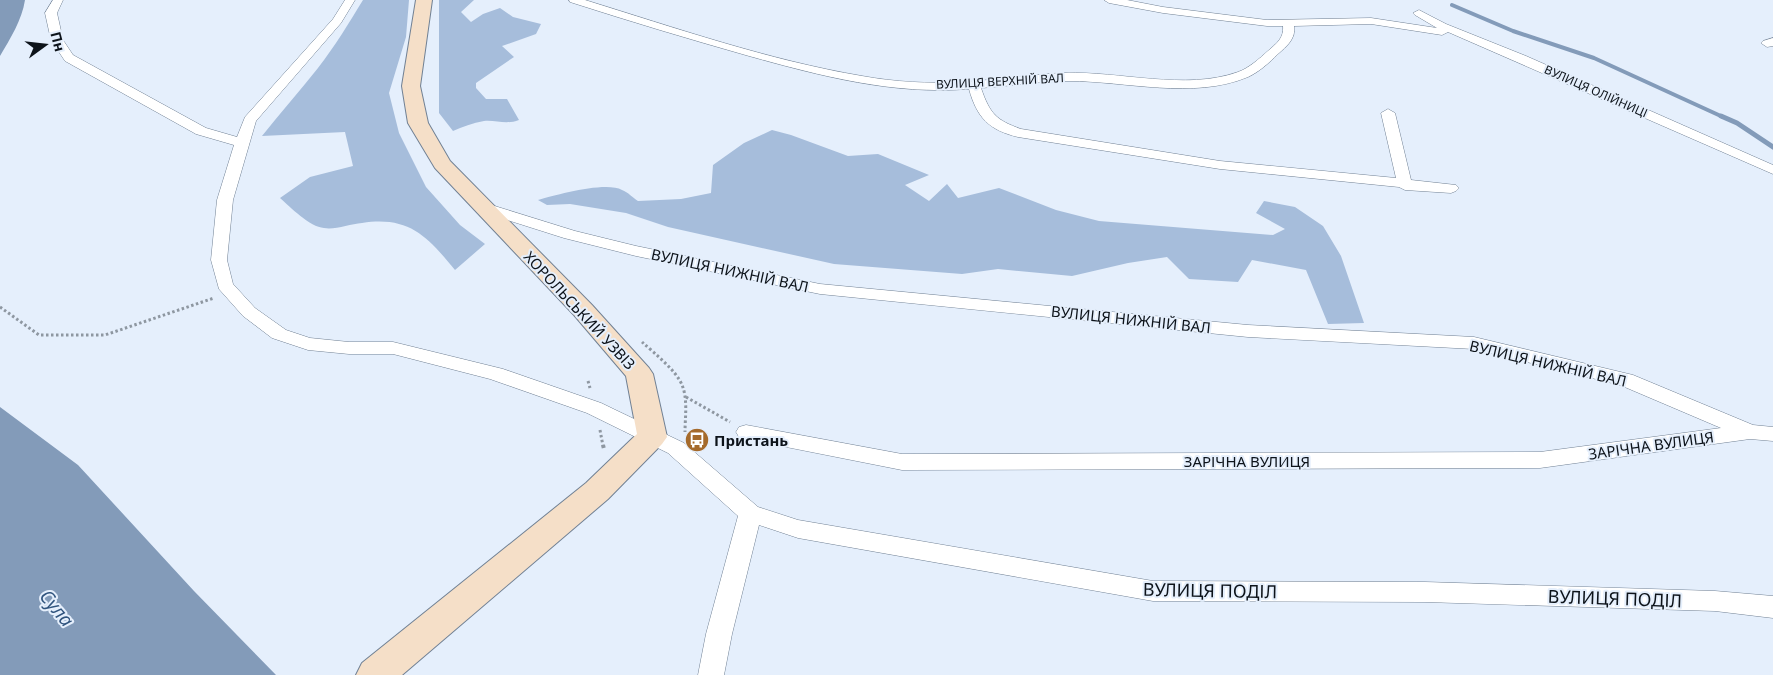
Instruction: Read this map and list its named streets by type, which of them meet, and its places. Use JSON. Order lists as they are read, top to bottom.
{
  "streets": {
    "main road": ["ХОРОЛЬСЬКИЙ УЗВІЗ"],
    "street": [
      "ВУЛИЦЯ ВЕРХНІЙ ВАЛ",
      "ВУЛИЦЯ ОЛІЙНИЦІ",
      "ВУЛИЦЯ НИЖНІЙ ВАЛ",
      "ЗАРІЧНА ВУЛИЦЯ",
      "ВУЛИЦЯ ПОДІЛ"
    ]
  },
  "crossings": [
    ["ВУЛИЦЯ НИЖНІЙ ВАЛ", "ХОРОЛЬСЬКИЙ УЗВІЗ"],
    ["ВУЛИЦЯ НИЖНІЙ ВАЛ", "ЗАРІЧНА ВУЛИЦЯ"],
    ["ХОРОЛЬСЬКИЙ УЗВІЗ", "ВУЛИЦЯ ПОДІЛ"]
  ],
  "water": ["Сула"],
  "places": {
    "bus stop": ["Пристань"]
  },
  "north": "right"
}
